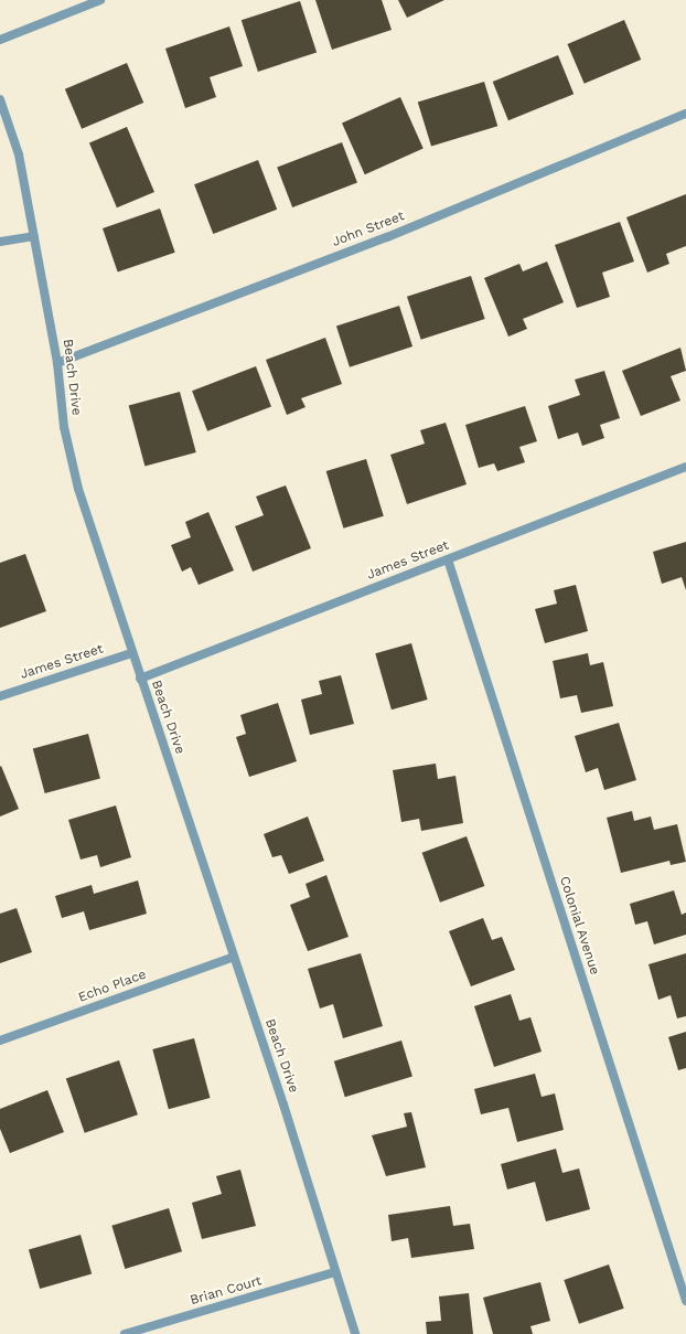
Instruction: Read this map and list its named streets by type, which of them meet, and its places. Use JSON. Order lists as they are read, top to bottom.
{
  "streets": {
    "street": [
      "John Street",
      "Beach Drive",
      "James Street",
      "Colonial Avenue",
      "Echo Place",
      "Brian Court"
    ]
  },
  "crossings": [
    ["John Street", "Beach Drive"],
    ["Beach Drive", "James Street"],
    ["Beach Drive", "Echo Place"],
    ["Beach Drive", "Brian Court"],
    ["James Street", "Colonial Avenue"]
  ]
}
